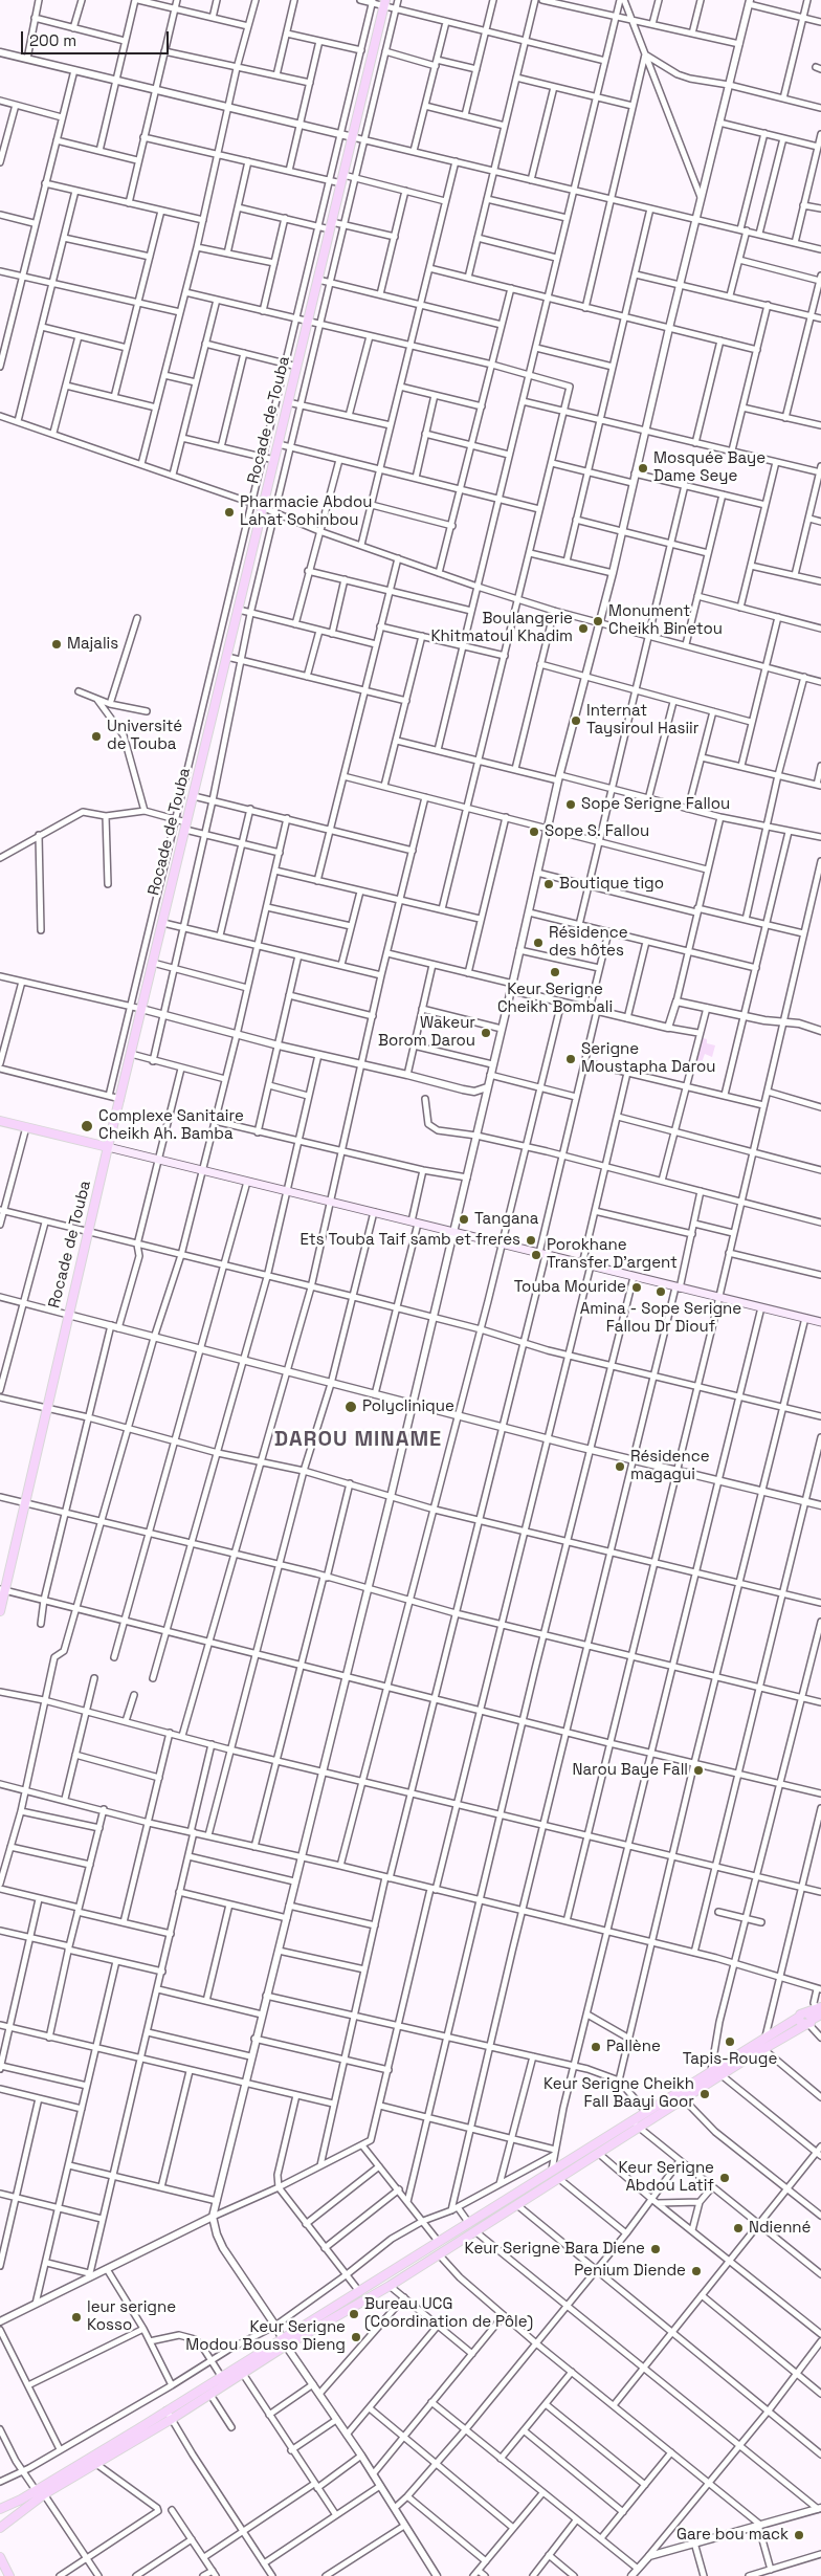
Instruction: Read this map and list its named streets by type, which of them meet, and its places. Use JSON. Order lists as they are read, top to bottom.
{
  "streets": {
    "main road": ["Rocade de Touba"]
  },
  "districts": ["DAROU MINAME"],
  "places": [
    "Mosquée Baye Dame Seye",
    "Pharmacie Abdou Lahat Sohinbou",
    "Monument Cheikh Binetou",
    "Boulangerie Khitmatoul Khadim",
    "Majalis",
    "Internat Taysiroul Hasiir",
    "Université de Touba",
    "Sope Serigne Fallou",
    "Sope S. Fallou",
    "Boutique tigo",
    "Résidence des hôtes",
    "Keur Serigne Cheikh Bombali",
    "Wakeur Borom Darou",
    "Serigne Moustapha Darou",
    "Complexe Sanitaire Cheikh Ah. Bamba",
    "Tangana",
    "Ets Touba Taif samb et freres",
    "Porokhane Transfer D'argent",
    "Touba Mouride",
    "Amina - Sope Serigne Fallou Dr Diouf",
    "Polyclinique",
    "Résidence magagui",
    "Narou Baye Fall",
    "Tapis-Rouge",
    "Pallène",
    "Keur Serigne Cheikh Fall Baayi Goor",
    "Keur Serigne Abdou Latif",
    "Ndienné",
    "Keur Serigne Bara Diene",
    "Penium Diende",
    "Bureau UCG (Coordination de Pôle)",
    "leur serigne Kosso",
    "Keur Serigne Modou Bousso Dieng",
    "Gare bou mack"
  ],
  "scale_bar": "200 m"
}
